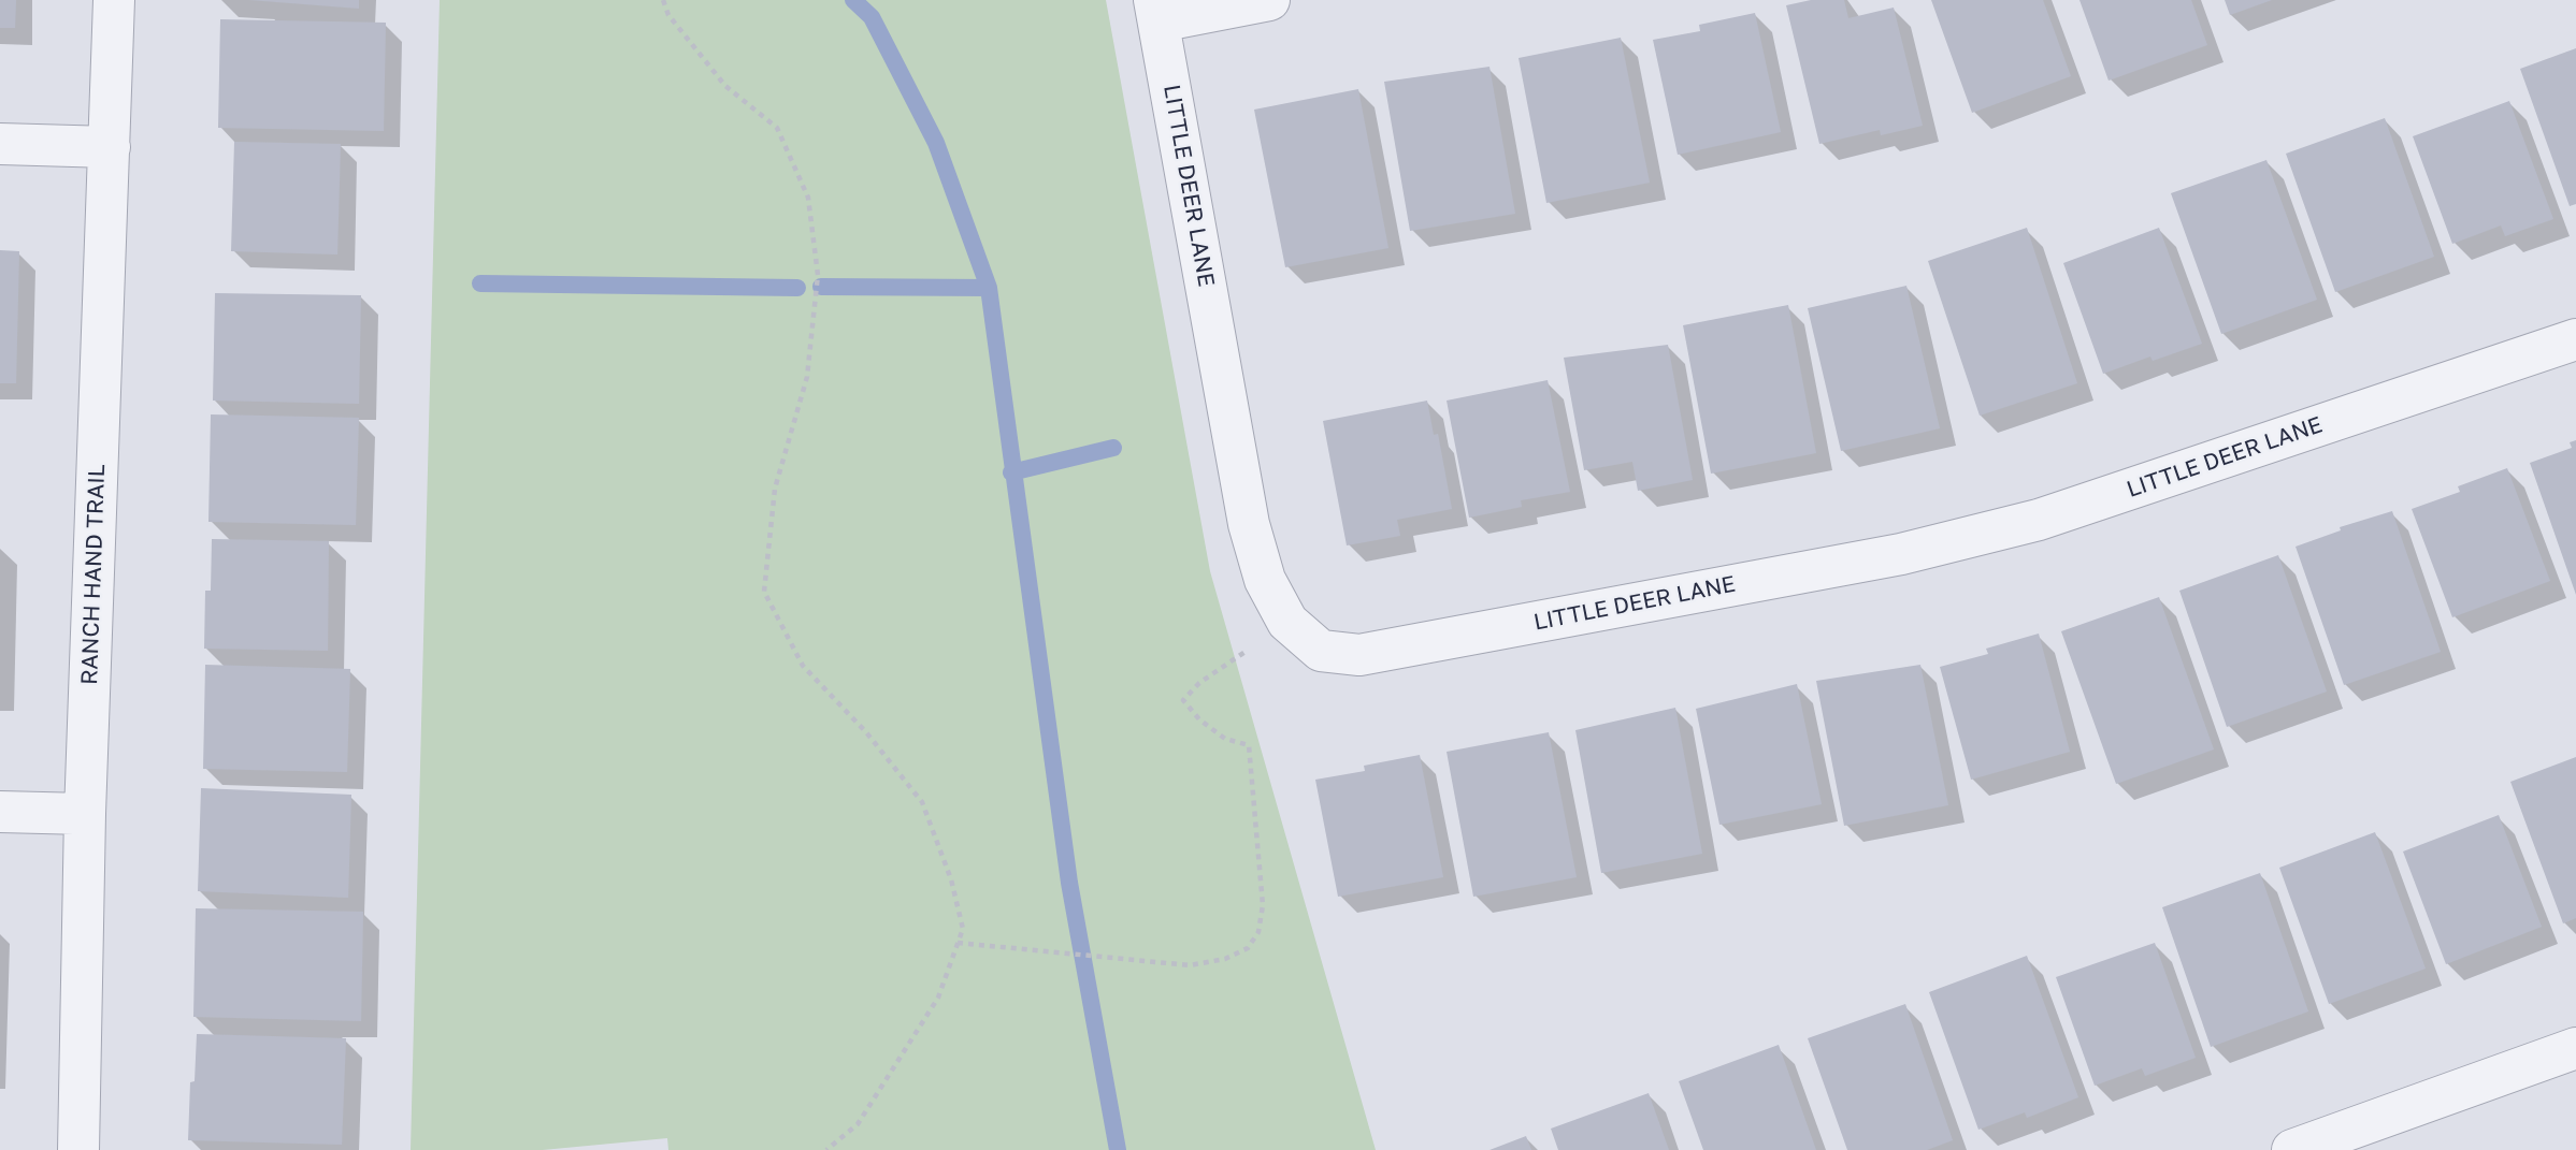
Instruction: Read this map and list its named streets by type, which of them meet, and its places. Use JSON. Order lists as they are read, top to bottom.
{
  "streets": {
    "street": ["LITTLE DEER LANE", "RANCH HAND TRAIL"]
  }
}
